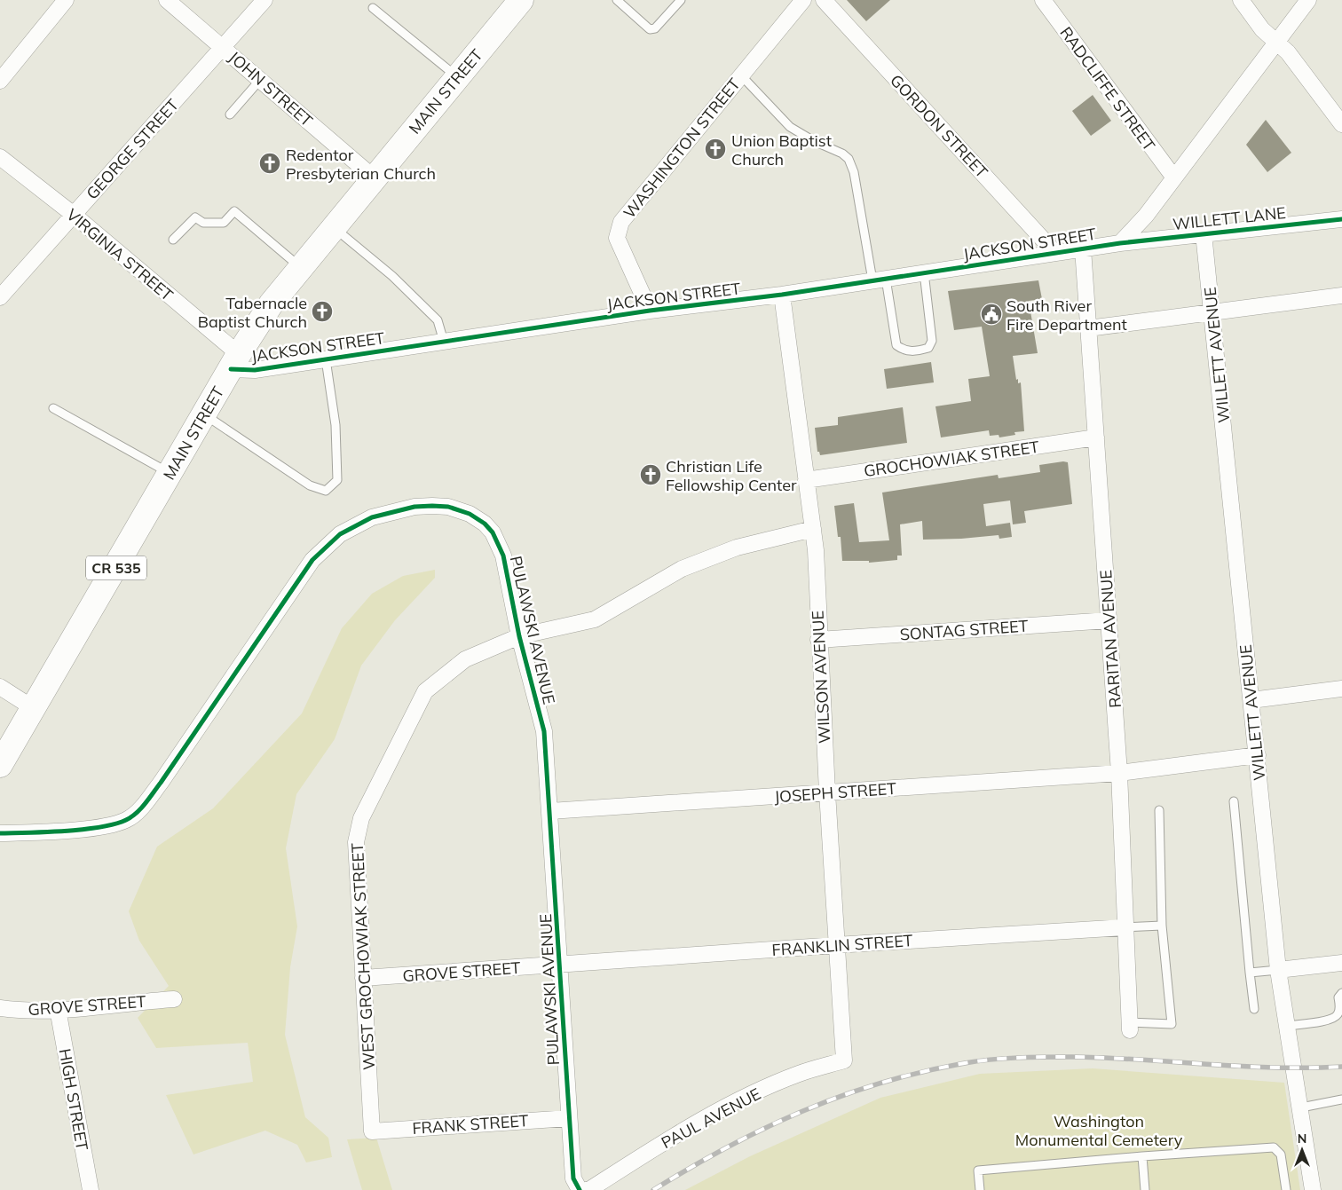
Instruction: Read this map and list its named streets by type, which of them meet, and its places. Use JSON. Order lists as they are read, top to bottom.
{
  "streets": {
    "main road": ["MAIN STREET", "CR 535"],
    "street": [
      "JOHN STREET",
      "RADCLIFFE STREET",
      "GORDON STREET",
      "WASHINGTON STREET",
      "GEORGE STREET",
      "WILLETT LANE",
      "JACKSON STREET",
      "VIRGINIA STREET",
      "WILLETT AVENUE",
      "GROCHOWIAK STREET",
      "PULAWSKI AVENUE",
      "SONTAG STREET",
      "RARITAN AVENUE",
      "WILSON AVENUE",
      "JOSEPH STREET",
      "FRANKLIN STREET",
      "WEST GROCHOWIAK STREET",
      "GROVE STREET",
      "HIGH STREET",
      "PAUL AVENUE",
      "FRANK STREET"
    ]
  },
  "crossings": [
    ["JOHN STREET", "MAIN STREET"],
    ["JOHN STREET", "GEORGE STREET"],
    ["RADCLIFFE STREET", "JACKSON STREET"],
    ["MAIN STREET", "JACKSON STREET"],
    ["MAIN STREET", "VIRGINIA STREET"],
    ["GORDON STREET", "JACKSON STREET"],
    ["WASHINGTON STREET", "JACKSON STREET"],
    ["GEORGE STREET", "VIRGINIA STREET"],
    ["WILLETT LANE", "JACKSON STREET"],
    ["WILLETT LANE", "WILLETT AVENUE"],
    ["JACKSON STREET", "VIRGINIA STREET"],
    ["JACKSON STREET", "RARITAN AVENUE"],
    ["JACKSON STREET", "WILSON AVENUE"],
    ["WILLETT AVENUE", "JOSEPH STREET"],
    ["GROCHOWIAK STREET", "RARITAN AVENUE"],
    ["GROCHOWIAK STREET", "WILSON AVENUE"],
    ["PULAWSKI AVENUE", "JOSEPH STREET"],
    ["PULAWSKI AVENUE", "FRANKLIN STREET"],
    ["PULAWSKI AVENUE", "WEST GROCHOWIAK STREET"],
    ["PULAWSKI AVENUE", "GROVE STREET"],
    ["PULAWSKI AVENUE", "FRANK STREET"],
    ["SONTAG STREET", "RARITAN AVENUE"],
    ["SONTAG STREET", "WILSON AVENUE"],
    ["RARITAN AVENUE", "JOSEPH STREET"],
    ["RARITAN AVENUE", "FRANKLIN STREET"],
    ["WILSON AVENUE", "JOSEPH STREET"],
    ["WILSON AVENUE", "FRANKLIN STREET"],
    ["WILSON AVENUE", "WEST GROCHOWIAK STREET"],
    ["WILSON AVENUE", "PAUL AVENUE"],
    ["FRANKLIN STREET", "GROVE STREET"],
    ["WEST GROCHOWIAK STREET", "GROVE STREET"],
    ["WEST GROCHOWIAK STREET", "FRANK STREET"],
    ["GROVE STREET", "HIGH STREET"]
  ],
  "parks": ["Washington Monumental Cemetery"],
  "places": {
    "church": [
      "Union Baptist Church",
      "Redentor Presbyterian Church",
      "Tabernacle Baptist Church",
      "Christian Life Fellowship Center"
    ],
    "public building": ["South River Fire Department"]
  },
  "north": "top"
}
